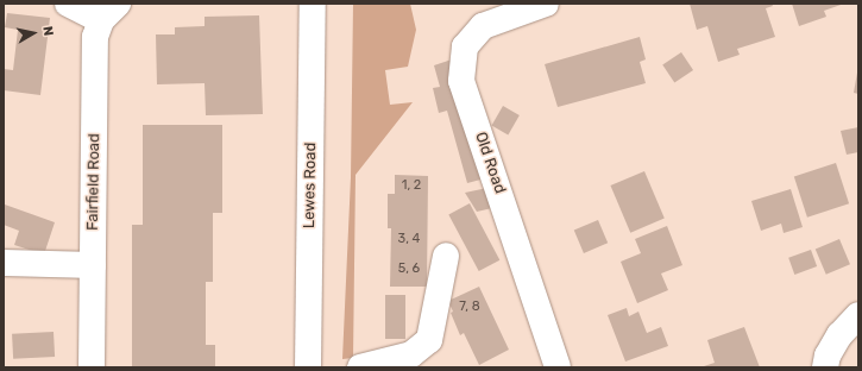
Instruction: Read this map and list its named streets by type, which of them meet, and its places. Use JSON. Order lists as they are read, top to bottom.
{
  "streets": {
    "street": ["Old Road", "Fairfield Road", "Lewes Road"]
  },
  "house_numbers": [
    "1, 2",
    "3, 4",
    "5, 6",
    "7, 8"
  ],
  "north": "right"
}
